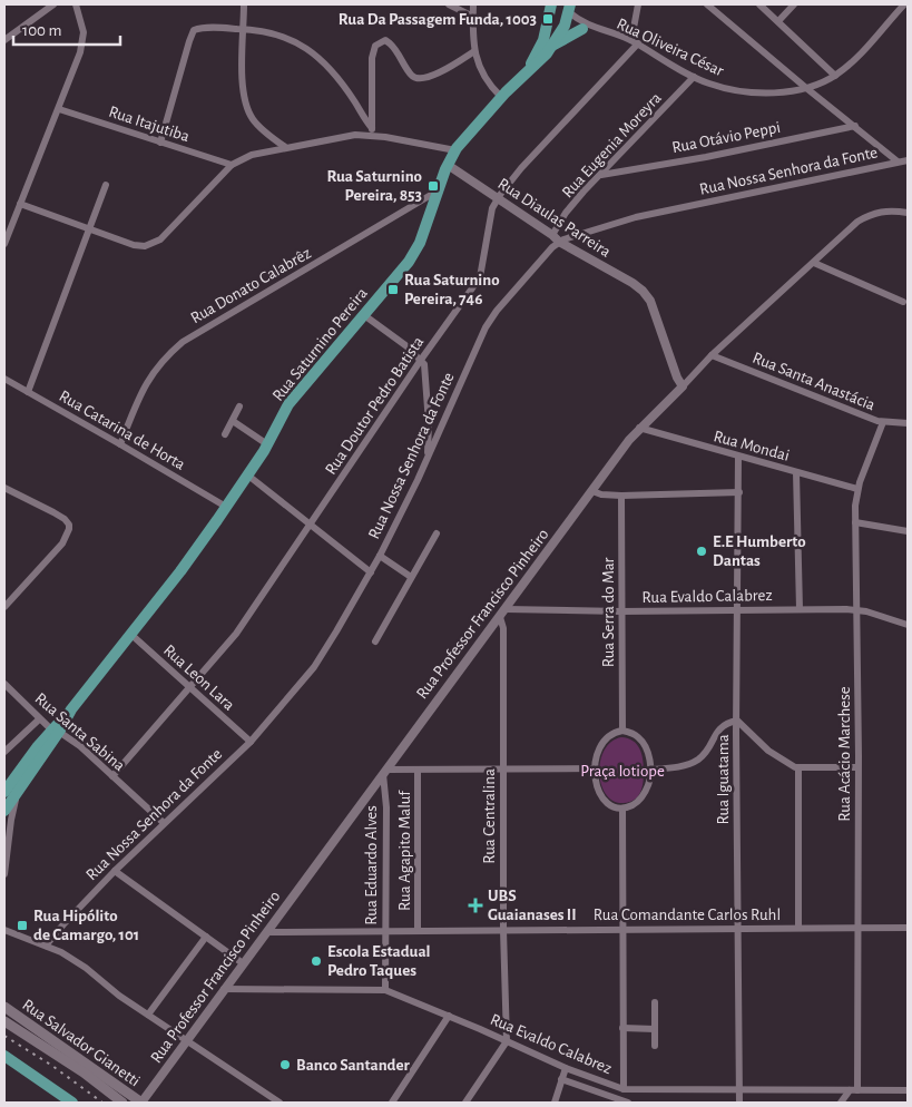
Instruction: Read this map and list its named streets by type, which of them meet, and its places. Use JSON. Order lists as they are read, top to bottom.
{
  "streets": {
    "main road": ["Rua Saturnino Pereira", "Rua Salvador Gianetti"],
    "street": [
      "Rua Oliveira César",
      "Rua Itajutiba",
      "Rua Otávio Peppi",
      "Rua Eugenia Moreyra",
      "Rua Nossa Senhora da Fonte",
      "Rua Diaulas Parreira",
      "Rua Donato Calabrêz",
      "Rua Santa Anastácia",
      "Rua Doutor Pedro Batista",
      "Rua Catarina de Horta",
      "Rua Mondai",
      "Rua Evaldo Calabrez",
      "Rua Serra do Mar",
      "Rua Professor Francisco Pinheiro",
      "Rua Leon Lara",
      "Rua Santa Sabina",
      "Rua Acácio Marchese",
      "Rua Iguatama",
      "Rua Centralina",
      "Rua Agapito Maluf",
      "Rua Eduardo Alves",
      "Rua Comandante Carlos Ruhl"
    ]
  },
  "crossings": [
    ["Rua Oliveira César", "Rua Eugenia Moreyra"],
    ["Rua Oliveira César", "Rua Doutor Pedro Batista"],
    ["Rua Otávio Peppi", "Rua Eugenia Moreyra"],
    ["Rua Eugenia Moreyra", "Rua Diaulas Parreira"],
    ["Rua Nossa Senhora da Fonte", "Rua Diaulas Parreira"],
    ["Rua Nossa Senhora da Fonte", "Rua Leon Lara"],
    ["Rua Nossa Senhora da Fonte", "Rua Santa Sabina"],
    ["Rua Diaulas Parreira", "Rua Saturnino Pereira"],
    ["Rua Diaulas Parreira", "Rua Doutor Pedro Batista"],
    ["Rua Diaulas Parreira", "Rua Professor Francisco Pinheiro"],
    ["Rua Donato Calabrêz", "Rua Saturnino Pereira"],
    ["Rua Donato Calabrêz", "Rua Catarina de Horta"],
    ["Rua Saturnino Pereira", "Rua Catarina de Horta"],
    ["Rua Saturnino Pereira", "Rua Leon Lara"],
    ["Rua Saturnino Pereira", "Rua Santa Sabina"],
    ["Rua Santa Anastácia", "Rua Professor Francisco Pinheiro"],
    ["Rua Santa Anastácia", "Rua Acácio Marchese"],
    ["Rua Doutor Pedro Batista", "Rua Leon Lara"],
    ["Rua Doutor Pedro Batista", "Rua Santa Sabina"],
    ["Rua Mondai", "Rua Professor Francisco Pinheiro"],
    ["Rua Mondai", "Rua Acácio Marchese"],
    ["Rua Mondai", "Rua Iguatama"],
    ["Rua Evaldo Calabrez", "Rua Serra do Mar"],
    ["Rua Evaldo Calabrez", "Rua Professor Francisco Pinheiro"],
    ["Rua Evaldo Calabrez", "Rua Acácio Marchese"],
    ["Rua Evaldo Calabrez", "Rua Iguatama"],
    ["Rua Evaldo Calabrez", "Rua Centralina"],
    ["Rua Evaldo Calabrez", "Rua Eduardo Alves"],
    ["Rua Professor Francisco Pinheiro", "Rua Centralina"],
    ["Rua Professor Francisco Pinheiro", "Rua Eduardo Alves"],
    ["Rua Professor Francisco Pinheiro", "Rua Comandante Carlos Ruhl"],
    ["Rua Professor Francisco Pinheiro", "Rua Salvador Gianetti"],
    ["Rua Acácio Marchese", "Rua Comandante Carlos Ruhl"],
    ["Rua Iguatama", "Rua Comandante Carlos Ruhl"],
    ["Rua Centralina", "Rua Comandante Carlos Ruhl"],
    ["Rua Agapito Maluf", "Rua Comandante Carlos Ruhl"],
    ["Rua Eduardo Alves", "Rua Comandante Carlos Ruhl"]
  ],
  "parks": ["Praça Iotiope"],
  "places": {
    "transit": [
      "Rua Da Passagem Funda, 1003",
      "Rua Saturnino Pereira, 853",
      "Rua Saturnino Pereira, 746",
      "Rua Hipólito de Camargo, 101"
    ],
    "other": ["E.E Humberto Dantas", "Escola Estadual Pedro Taques", "Banco Santander"],
    "health": ["UBS Guaianases II"]
  },
  "scale_bar": "100 m"
}
